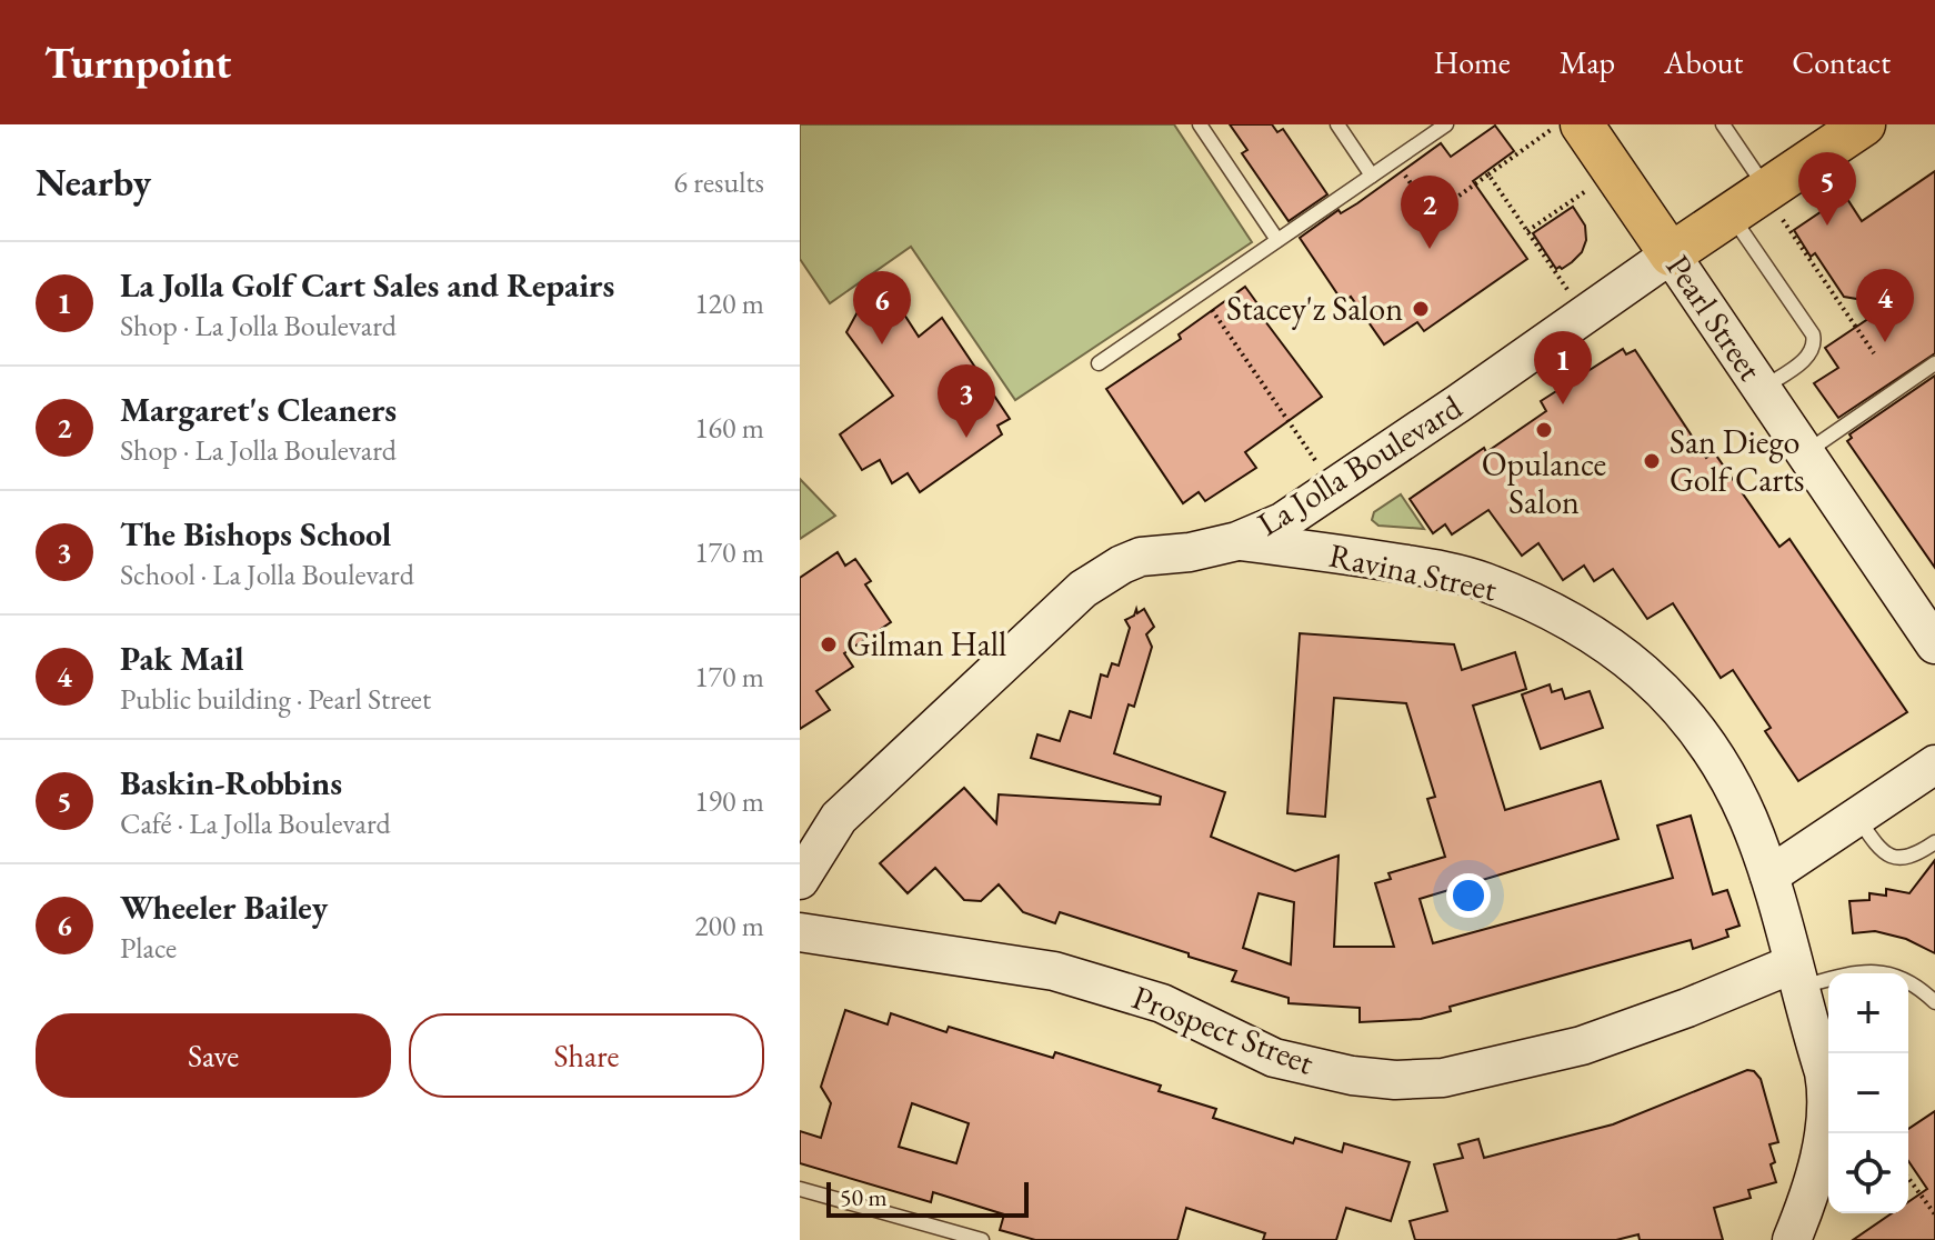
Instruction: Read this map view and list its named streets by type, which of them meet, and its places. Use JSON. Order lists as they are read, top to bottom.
{
  "streets": {
    "main road": ["Pearl Street", "La Jolla Boulevard"],
    "street": ["Ravina Street", "Prospect Street"]
  },
  "crossings": [
    ["Pearl Street", "La Jolla Boulevard"],
    ["La Jolla Boulevard", "Ravina Street"],
    ["Ravina Street", "Prospect Street"]
  ],
  "places": [
    "Stacey'z Salon",
    "Opulance Salon",
    "San Diego Golf Carts",
    "Gilman Hall"
  ],
  "scale_bar": "50 m",
  "page": {
    "header": "Turnpoint",
    "nav": [
      "Home",
      "Map",
      "About",
      "Contact"
    ],
    "heading": ["Nearby", "6 results"],
    "pins": [
      "5",
      "2",
      "4",
      "6",
      "1",
      "3"
    ],
    "list": [
      {
        "mark": "1",
        "name": "La Jolla Golf Cart Sales and Repairs",
        "note": "Shop · La Jolla Boulevard",
        "value": "120 m"
      },
      {
        "mark": "2",
        "name": "Margaret's Cleaners",
        "note": "Shop · La Jolla Boulevard",
        "value": "160 m"
      },
      {
        "mark": "3",
        "name": "The Bishops School",
        "note": "School · La Jolla Boulevard",
        "value": "170 m"
      },
      {
        "mark": "4",
        "name": "Pak Mail",
        "note": "Public building · Pearl Street",
        "value": "170 m"
      },
      {
        "mark": "5",
        "name": "Baskin-Robbins",
        "note": "Café · La Jolla Boulevard",
        "value": "190 m"
      },
      {
        "mark": "6",
        "name": "Wheeler Bailey",
        "note": "Place",
        "value": "200 m"
      }
    ],
    "map_buttons": ["+", "−"],
    "buttons": ["Save", "Share"],
    "scale": "50 m"
  }
}
